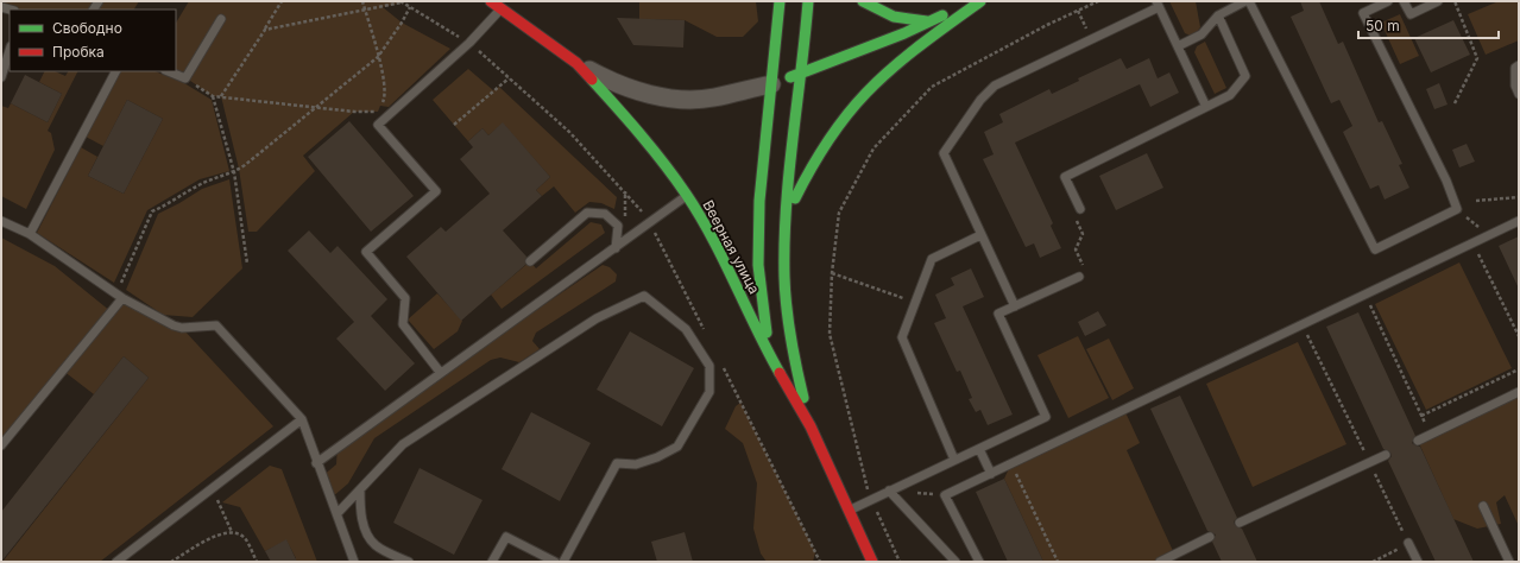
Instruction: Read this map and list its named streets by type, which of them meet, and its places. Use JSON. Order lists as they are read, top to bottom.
{
  "streets": {
    "street": ["Веерная улица"]
  },
  "legend": ["Свободно", "Пробка"],
  "scale_bar": "50 m"
}
